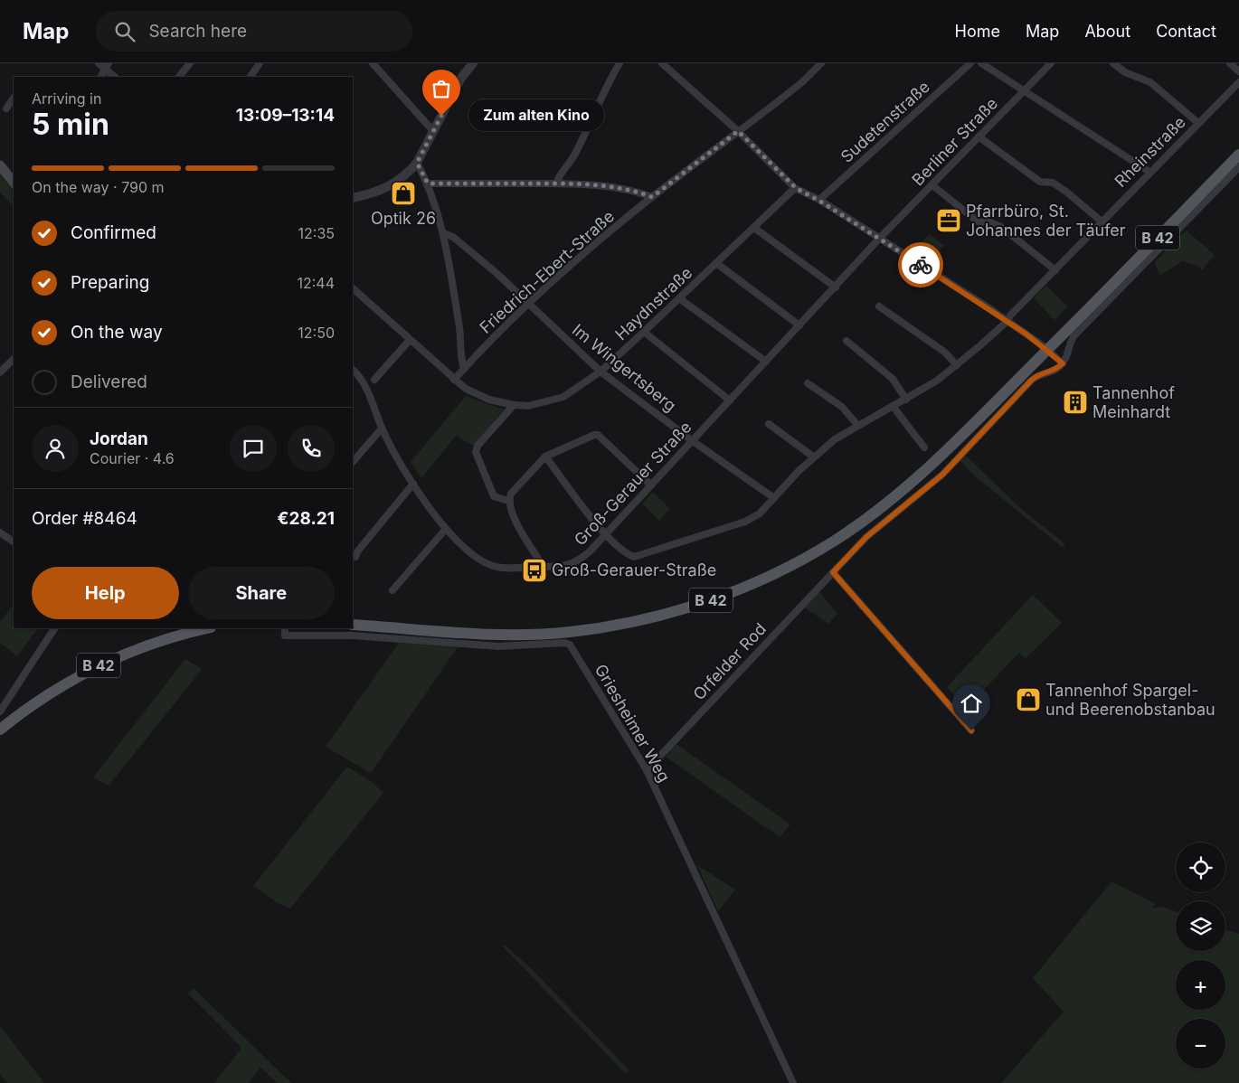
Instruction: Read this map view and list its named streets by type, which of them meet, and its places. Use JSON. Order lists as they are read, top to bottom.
{
  "streets": {
    "main road": ["B 42"],
    "street": [
      "Sudetenstraße",
      "Berliner Straße",
      "Rheinstraße",
      "Friedrich-Ebert-Straße",
      "Haydnstraße",
      "Im Wingertsberg",
      "Groß-Gerauer Straße",
      "Orfelder Rod",
      "Griesheimer Weg"
    ]
  },
  "crossings": [
    ["Berliner Straße", "Groß-Gerauer Straße"],
    ["Rheinstraße", "Im Wingertsberg"],
    ["Rheinstraße", "Groß-Gerauer Straße"],
    ["Friedrich-Ebert-Straße", "Haydnstraße"],
    ["Friedrich-Ebert-Straße", "Im Wingertsberg"],
    ["Haydnstraße", "Im Wingertsberg"],
    ["Im Wingertsberg", "Groß-Gerauer Straße"],
    ["Orfelder Rod", "Griesheimer Weg"]
  ],
  "places": {
    "other": ["Zum alten Kino"],
    "shop": ["Optik 26", "Tannenhof Spargel- und Beerenobstanbau"],
    "office": ["Pfarrbüro, St. Johannes der Täufer"],
    "building": ["Tannenhof Meinhardt"],
    "bus stop": ["Groß-Gerauer-Straße"]
  },
  "page": {
    "header": "Map",
    "search": "Search here",
    "nav": [
      "Home",
      "Map",
      "About",
      "Contact"
    ],
    "heading": ["5 min", "Arriving in", "13:09–13:14"],
    "panel": [
      "Jordan",
      "Courier · 4.6",
      "Order #8464",
      "€28.21"
    ],
    "bubble": "Zum alten Kino",
    "bar": "On the way · 790 m",
    "list": [
      ["Confirmed", "12:35"],
      ["Preparing", "12:44"],
      ["On the way", "12:50"],
      "Delivered"
    ],
    "buttons": ["Help", "Share"],
    "map_buttons": ["+", "−"]
  }
}
